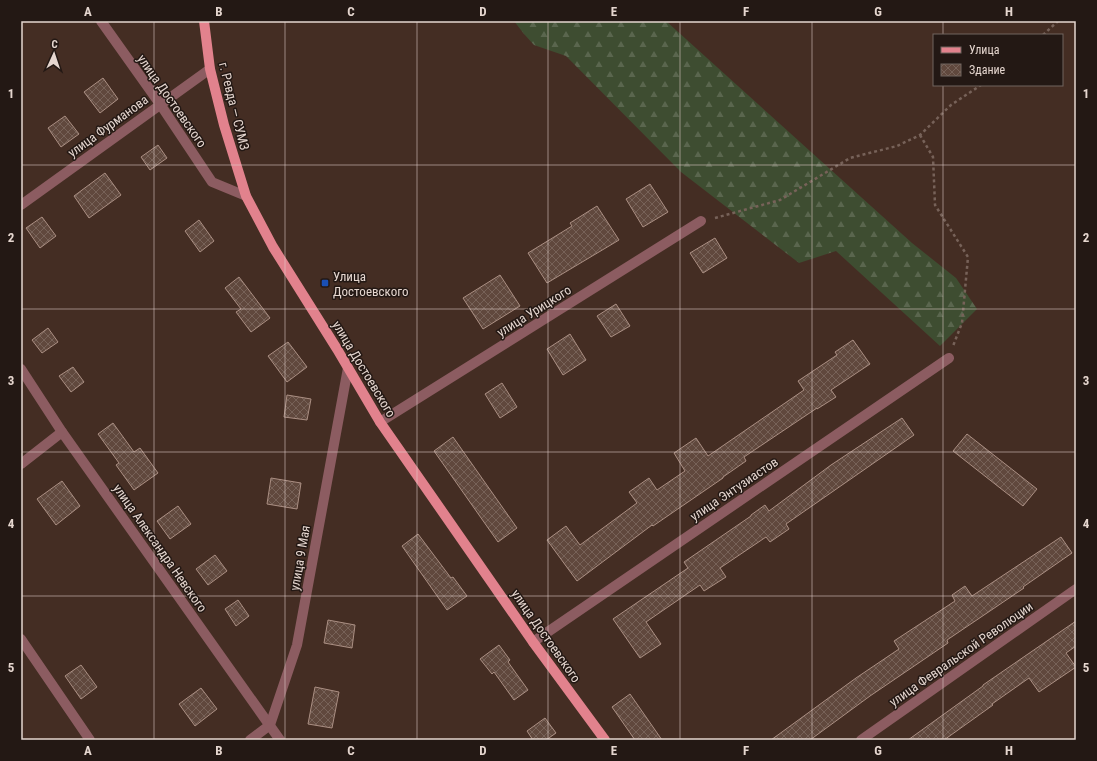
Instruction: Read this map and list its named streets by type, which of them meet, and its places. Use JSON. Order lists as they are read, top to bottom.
{
  "streets": {
    "main road": ["улица Достоевского", "г. Ревда — СУМЗ"],
    "street": [
      "улица Фурманова",
      "улица Урицкого",
      "улица Энтузиастов",
      "улица Александра Невского",
      "улица 9 Мая",
      "улица Февральской Революции"
    ]
  },
  "crossings": [
    ["улица Достоевского", "г. Ревда — СУМЗ"],
    ["улица Достоевского", "улица Фурманова"],
    ["улица Достоевского", "улица Урицкого"],
    ["улица Достоевского", "улица Энтузиастов"],
    ["улица Достоевского", "улица 9 Мая"],
    ["г. Ревда — СУМЗ", "улица Фурманова"],
    ["улица Александра Невского", "улица 9 Мая"]
  ],
  "places": {
    "transit": ["Улица Достоевского"]
  },
  "legend": ["Улица", "Здание"],
  "north": "top",
  "grid": {
    "columns": [
      "A",
      "B",
      "C",
      "D",
      "E",
      "F",
      "G",
      "H"
    ],
    "rows": [
      "1",
      "2",
      "3",
      "4",
      "5"
    ]
  }
}
